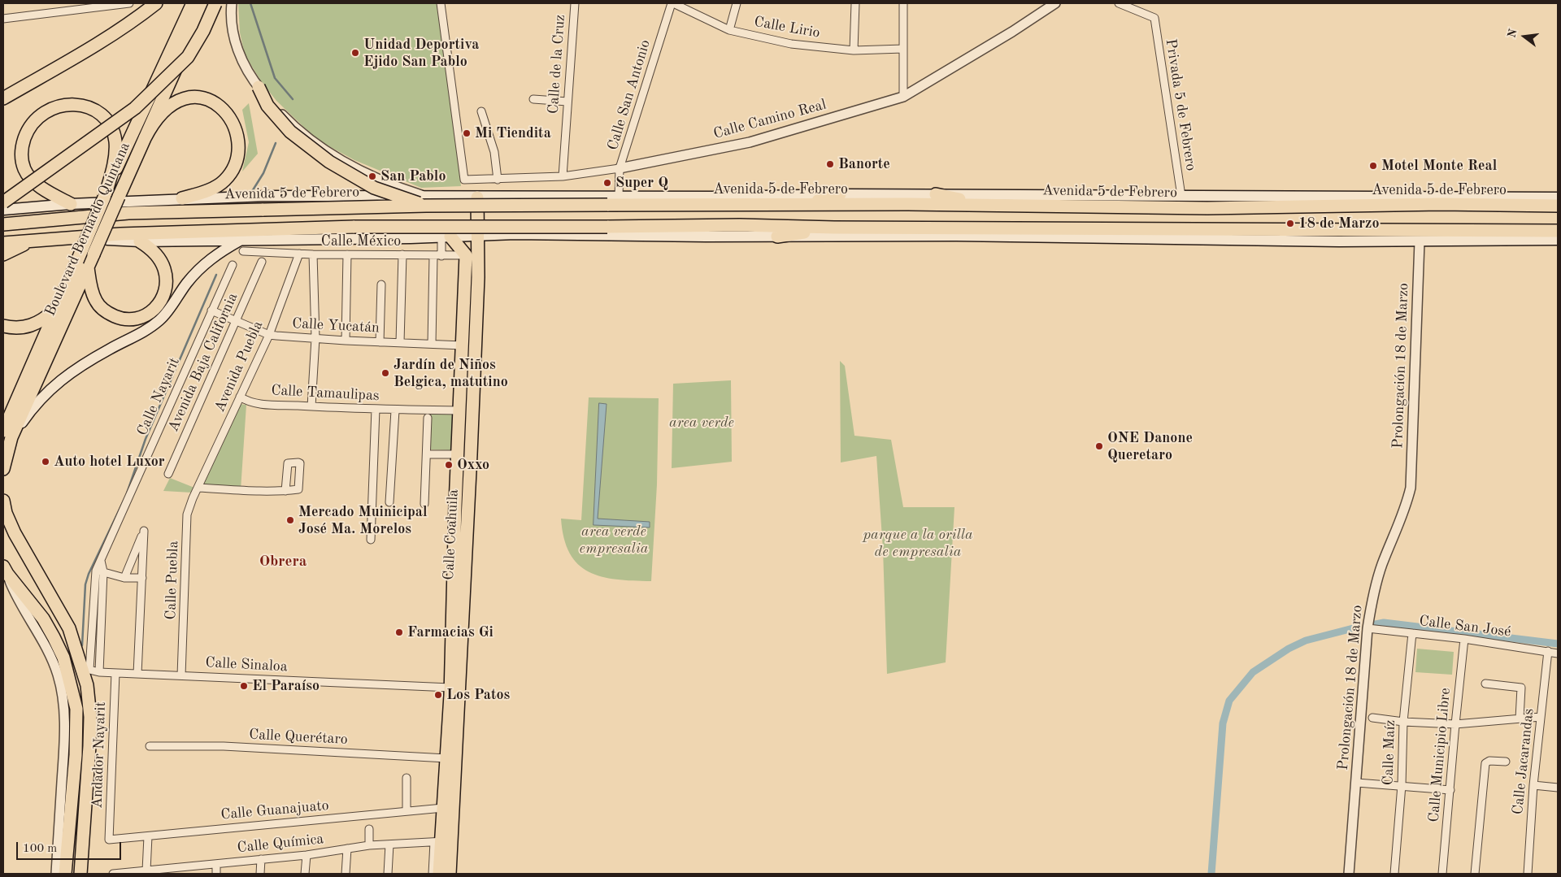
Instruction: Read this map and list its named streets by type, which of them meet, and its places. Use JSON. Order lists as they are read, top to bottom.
{
  "streets": {
    "main road": ["Avenida 5 de Febrero", "Boulevard Bernardo Quintana", "Calle Coahuila"],
    "street": [
      "Calle Lirio",
      "Calle de la Cruz",
      "Calle San Antonio",
      "Privada 5 de Febrero",
      "Calle Camino Real",
      "Calle México",
      "Calle Yucatán",
      "Avenida Baja California",
      "Prolongación 18 de Marzo",
      "Avenida Puebla",
      "Calle Tamaulipas",
      "Calle Nayarit",
      "Calle Puebla",
      "Calle San José",
      "Calle Sinaloa",
      "Calle Querétaro",
      "Calle Maíz",
      "Andador Nayarit",
      "Calle Municipio Libre",
      "Calle Jacarandas",
      "Calle Guanajuato",
      "Calle Química"
    ]
  },
  "crossings": [
    ["Calle Lirio", "Calle San Antonio"],
    ["Calle de la Cruz", "Calle Camino Real"],
    ["Calle San Antonio", "Calle Camino Real"],
    ["Calle San Antonio", "Avenida 5 de Febrero"],
    ["Privada 5 de Febrero", "Avenida 5 de Febrero"],
    ["Avenida 5 de Febrero", "Calle Coahuila"],
    ["Calle México", "Avenida Puebla"],
    ["Calle México", "Calle Coahuila"],
    ["Calle Yucatán", "Avenida Baja California"],
    ["Calle Yucatán", "Avenida Puebla"],
    ["Calle Yucatán", "Calle Nayarit"],
    ["Calle Yucatán", "Calle Coahuila"],
    ["Prolongación 18 de Marzo", "Calle San José"],
    ["Avenida Puebla", "Calle Tamaulipas"],
    ["Avenida Puebla", "Calle Puebla"],
    ["Calle Tamaulipas", "Calle Coahuila"],
    ["Calle Nayarit", "Calle Sinaloa"],
    ["Calle Coahuila", "Calle Sinaloa"],
    ["Calle Coahuila", "Calle Querétaro"],
    ["Calle Coahuila", "Calle Guanajuato"],
    ["Calle Coahuila", "Calle Química"],
    ["Calle Puebla", "Calle Sinaloa"],
    ["Calle San José", "Calle Maíz"],
    ["Calle San José", "Calle Municipio Libre"],
    ["Calle San José", "Calle Jacarandas"],
    ["Calle Sinaloa", "Andador Nayarit"],
    ["Andador Nayarit", "Calle Guanajuato"]
  ],
  "districts": ["Obrera"],
  "parks": ["area verde", "area verde empresalia", "parque a la orilla de empresalia"],
  "places": [
    "Unidad Deportiva Ejido San Pablo",
    "Mi Tiendita",
    "Banorte",
    "Motel Monte Real",
    "San Pablo",
    "Super Q",
    "18 de Marzo",
    "Jardín de Niños Belgica, matutino",
    "ONE Danone Queretaro",
    "Auto hotel Luxor",
    "Oxxo",
    "Mercado Muinicipal José Ma. Morelos",
    "Farmacias Gi",
    "El Paraíso",
    "Los Patos"
  ],
  "scale_bar": "100 m",
  "north": "left"
}
